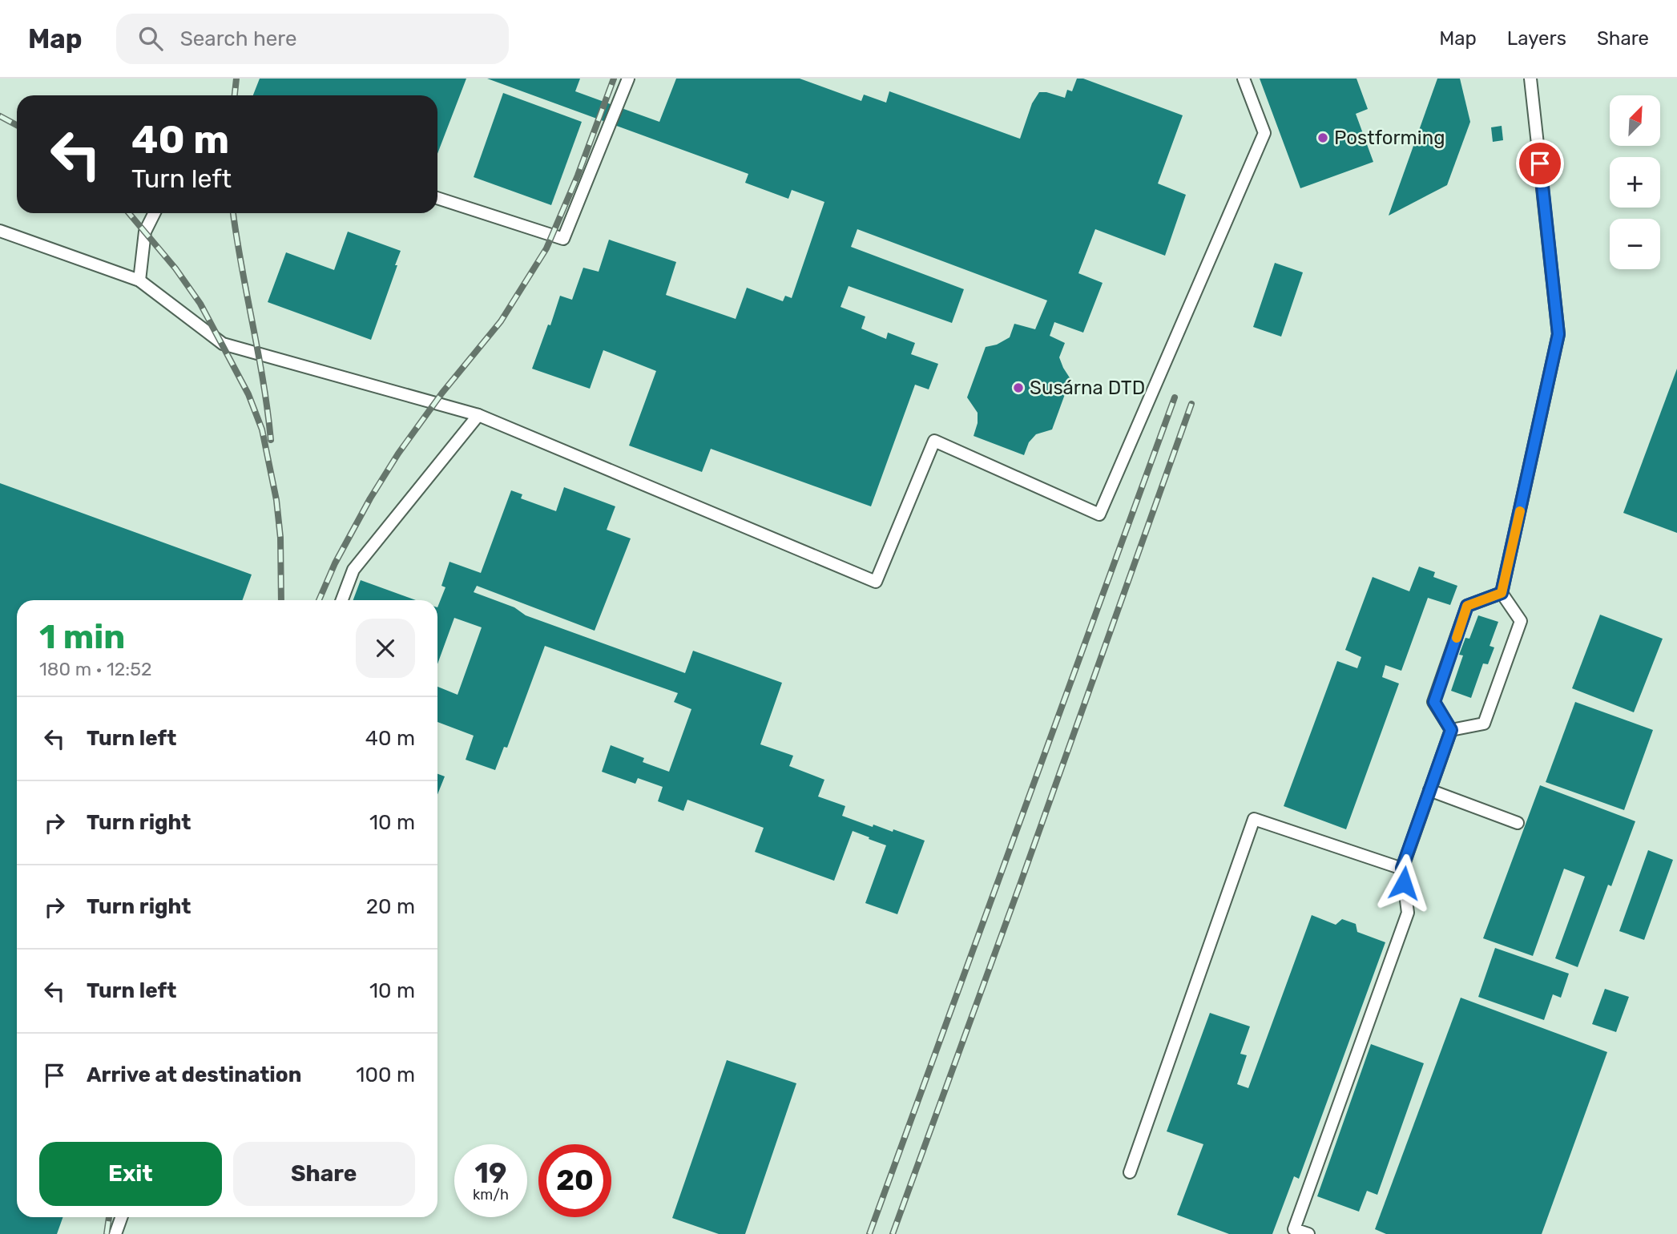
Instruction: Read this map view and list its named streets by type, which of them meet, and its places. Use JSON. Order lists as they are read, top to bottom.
{
  "places": ["Postforming", "Susárna DTD"],
  "north": "top right",
  "page": {
    "header": "Map",
    "search": "Search here",
    "nav": ["Map", "Layers", "Share"],
    "map_buttons": ["+", "−"],
    "turn": ["40 m", "Turn left"],
    "heading": ["1 min", "180 m · 12:52"],
    "list": [
      {
        "name": "Turn left",
        "value": "40 m"
      },
      {
        "name": "Turn right",
        "value": "10 m"
      },
      {
        "name": "Turn right",
        "value": "20 m"
      },
      {
        "name": "Turn left",
        "value": "10 m"
      },
      {
        "name": "Arrive at destination",
        "value": "100 m"
      }
    ],
    "buttons": ["Exit", "Share"],
    "speed": "19 km/h",
    "limit": "20"
  }
}
